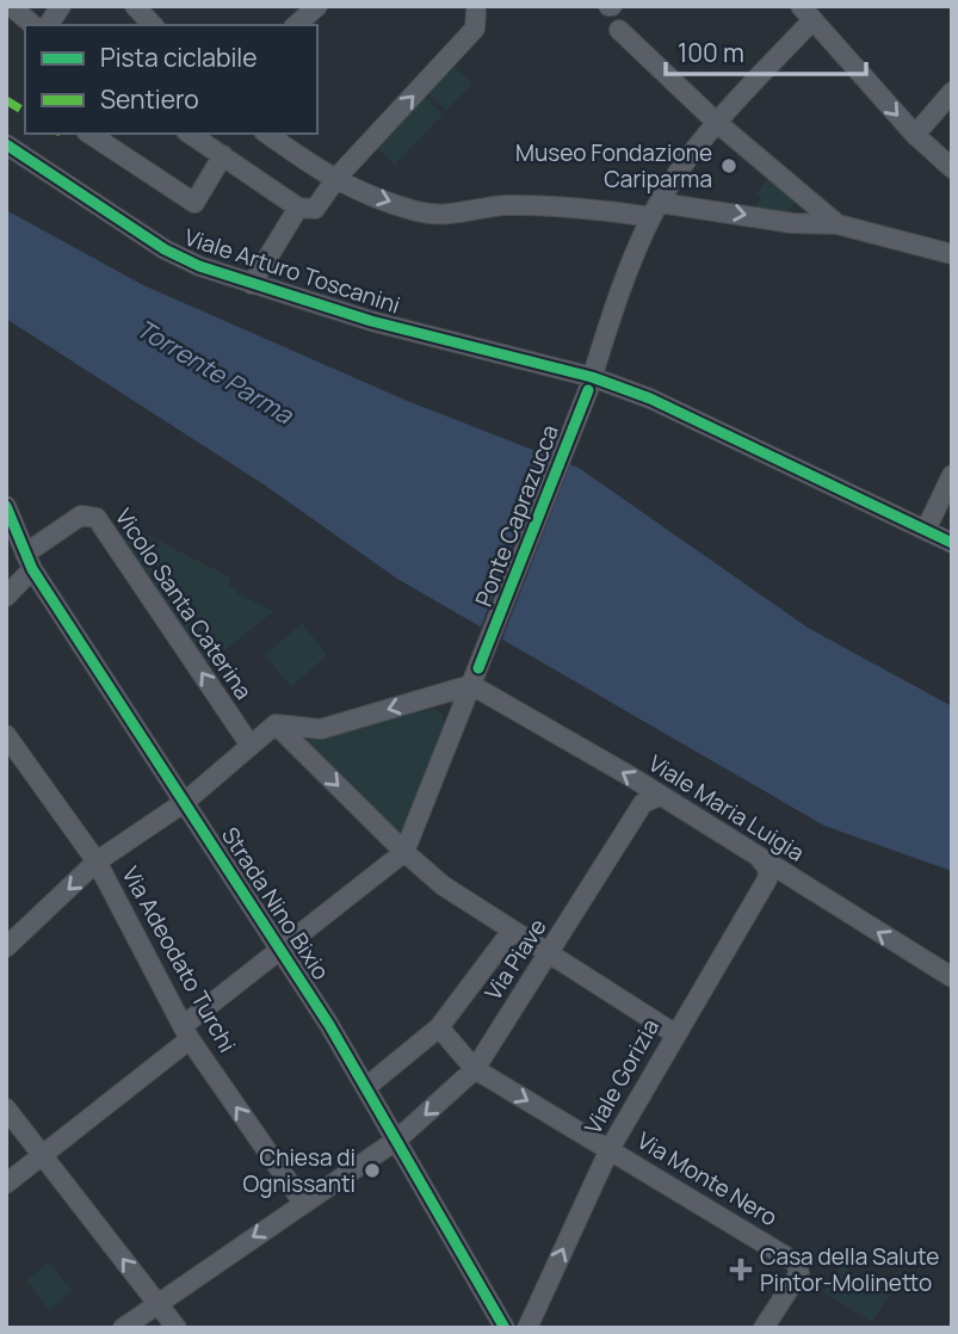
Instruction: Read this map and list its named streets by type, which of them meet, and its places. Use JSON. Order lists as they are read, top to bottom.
{
  "streets": {
    "street": [
      "Viale Arturo Toscanini",
      "Ponte Caprazucca",
      "Vicolo Santa Caterina",
      "Viale Maria Luigia",
      "Strada Nino Bixio",
      "Via Adeodato Turchi",
      "Via Piave",
      "Viale Gorizia",
      "Via Monte Nero"
    ]
  },
  "crossings": [
    ["Viale Arturo Toscanini", "Ponte Caprazucca"],
    ["Ponte Caprazucca", "Viale Maria Luigia"],
    ["Vicolo Santa Caterina", "Strada Nino Bixio"],
    ["Viale Maria Luigia", "Via Piave"],
    ["Viale Maria Luigia", "Viale Gorizia"],
    ["Strada Nino Bixio", "Via Piave"],
    ["Via Adeodato Turchi", "Via Piave"],
    ["Via Piave", "Via Monte Nero"],
    ["Viale Gorizia", "Via Monte Nero"]
  ],
  "one_way": [
    "Vicolo Santa Caterina",
    "Viale Maria Luigia",
    "Via Adeodato Turchi",
    "Viale Gorizia"
  ],
  "water": ["Torrente Parma"],
  "places": {
    "other": ["Museo Fondazione Cariparma", "Chiesa di Ognissanti"],
    "health": ["Casa della Salute Pintor-Molinetto"]
  },
  "legend": ["Pista ciclabile", "Sentiero"],
  "scale_bar": "100 m"
}
